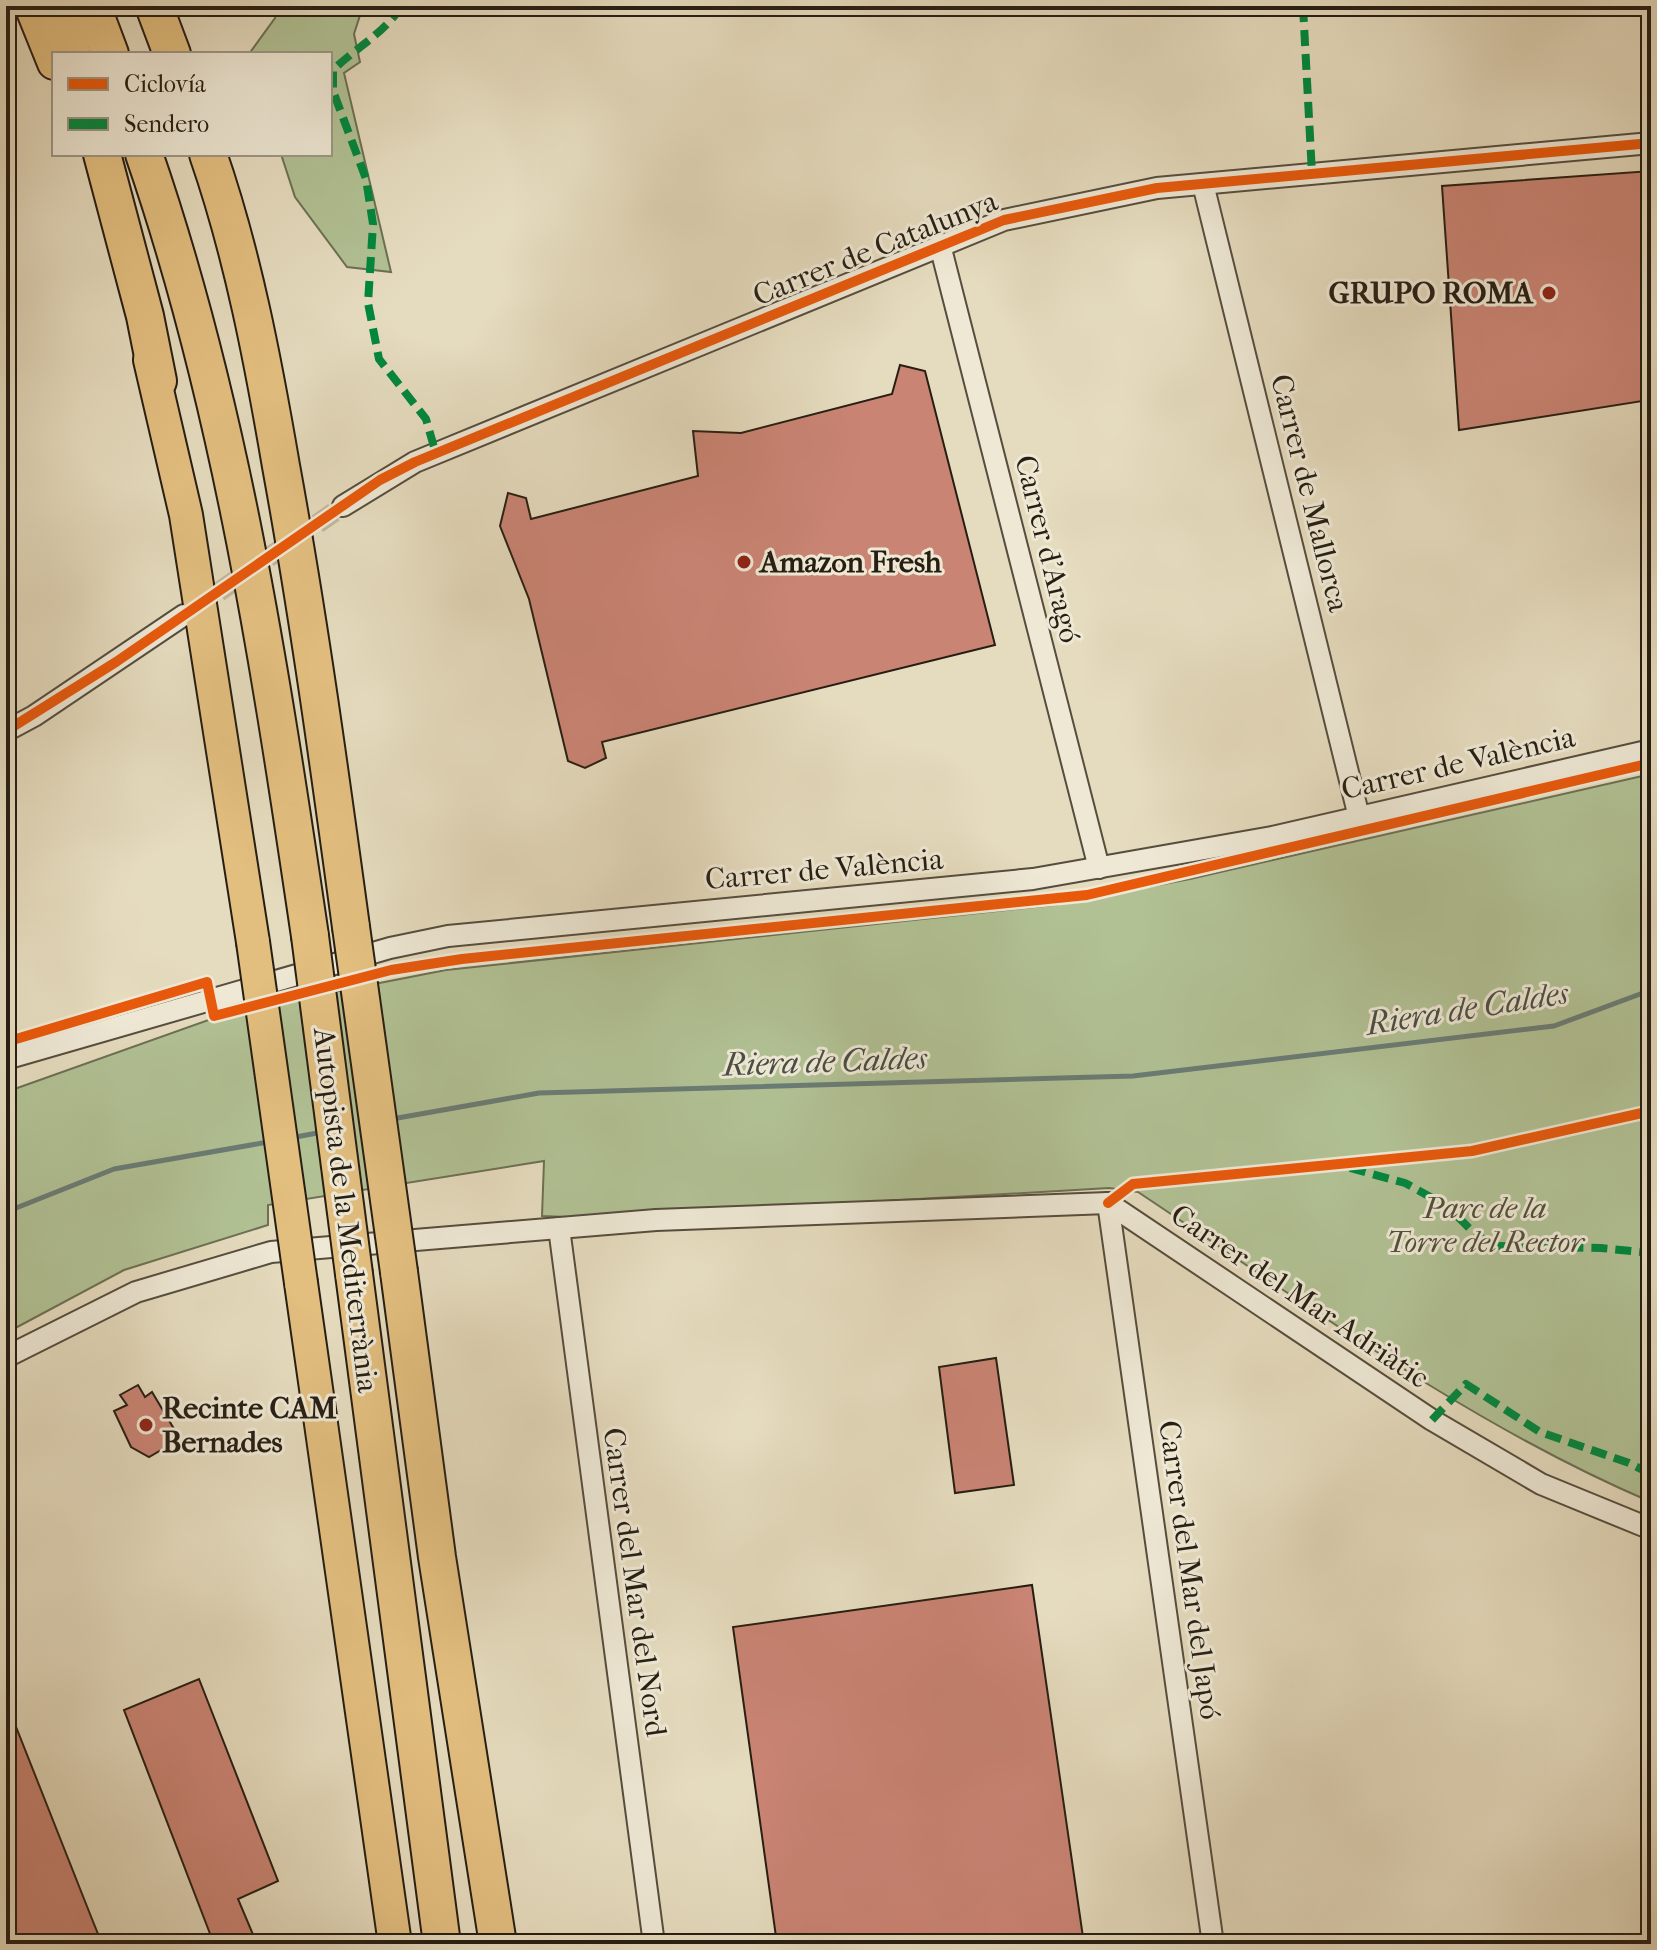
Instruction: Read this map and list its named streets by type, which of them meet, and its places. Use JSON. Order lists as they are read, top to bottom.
{
  "streets": {
    "highway": ["Autopista de la Mediterrània"],
    "street": [
      "Carrer de Catalunya",
      "Carrer de Mallorca",
      "Carrer d'Aragó",
      "Carrer de València",
      "Carrer del Mar Adriàtic",
      "Carrer del Mar del Japó",
      "Carrer del Mar del Nord"
    ]
  },
  "crossings": [
    ["Carrer de Catalunya", "Carrer de Mallorca"],
    ["Carrer de Catalunya", "Carrer d'Aragó"],
    ["Carrer de Mallorca", "Carrer de València"],
    ["Carrer d'Aragó", "Carrer de València"],
    ["Carrer del Mar Adriàtic", "Carrer del Mar del Japó"]
  ],
  "water": ["Riera de Caldes"],
  "parks": ["Parc de la Torre del Rector"],
  "places": ["GRUPO ROMA", "Amazon Fresh", "Recinte CAM Bernades"],
  "legend": ["Ciclovía", "Sendero"]
}
